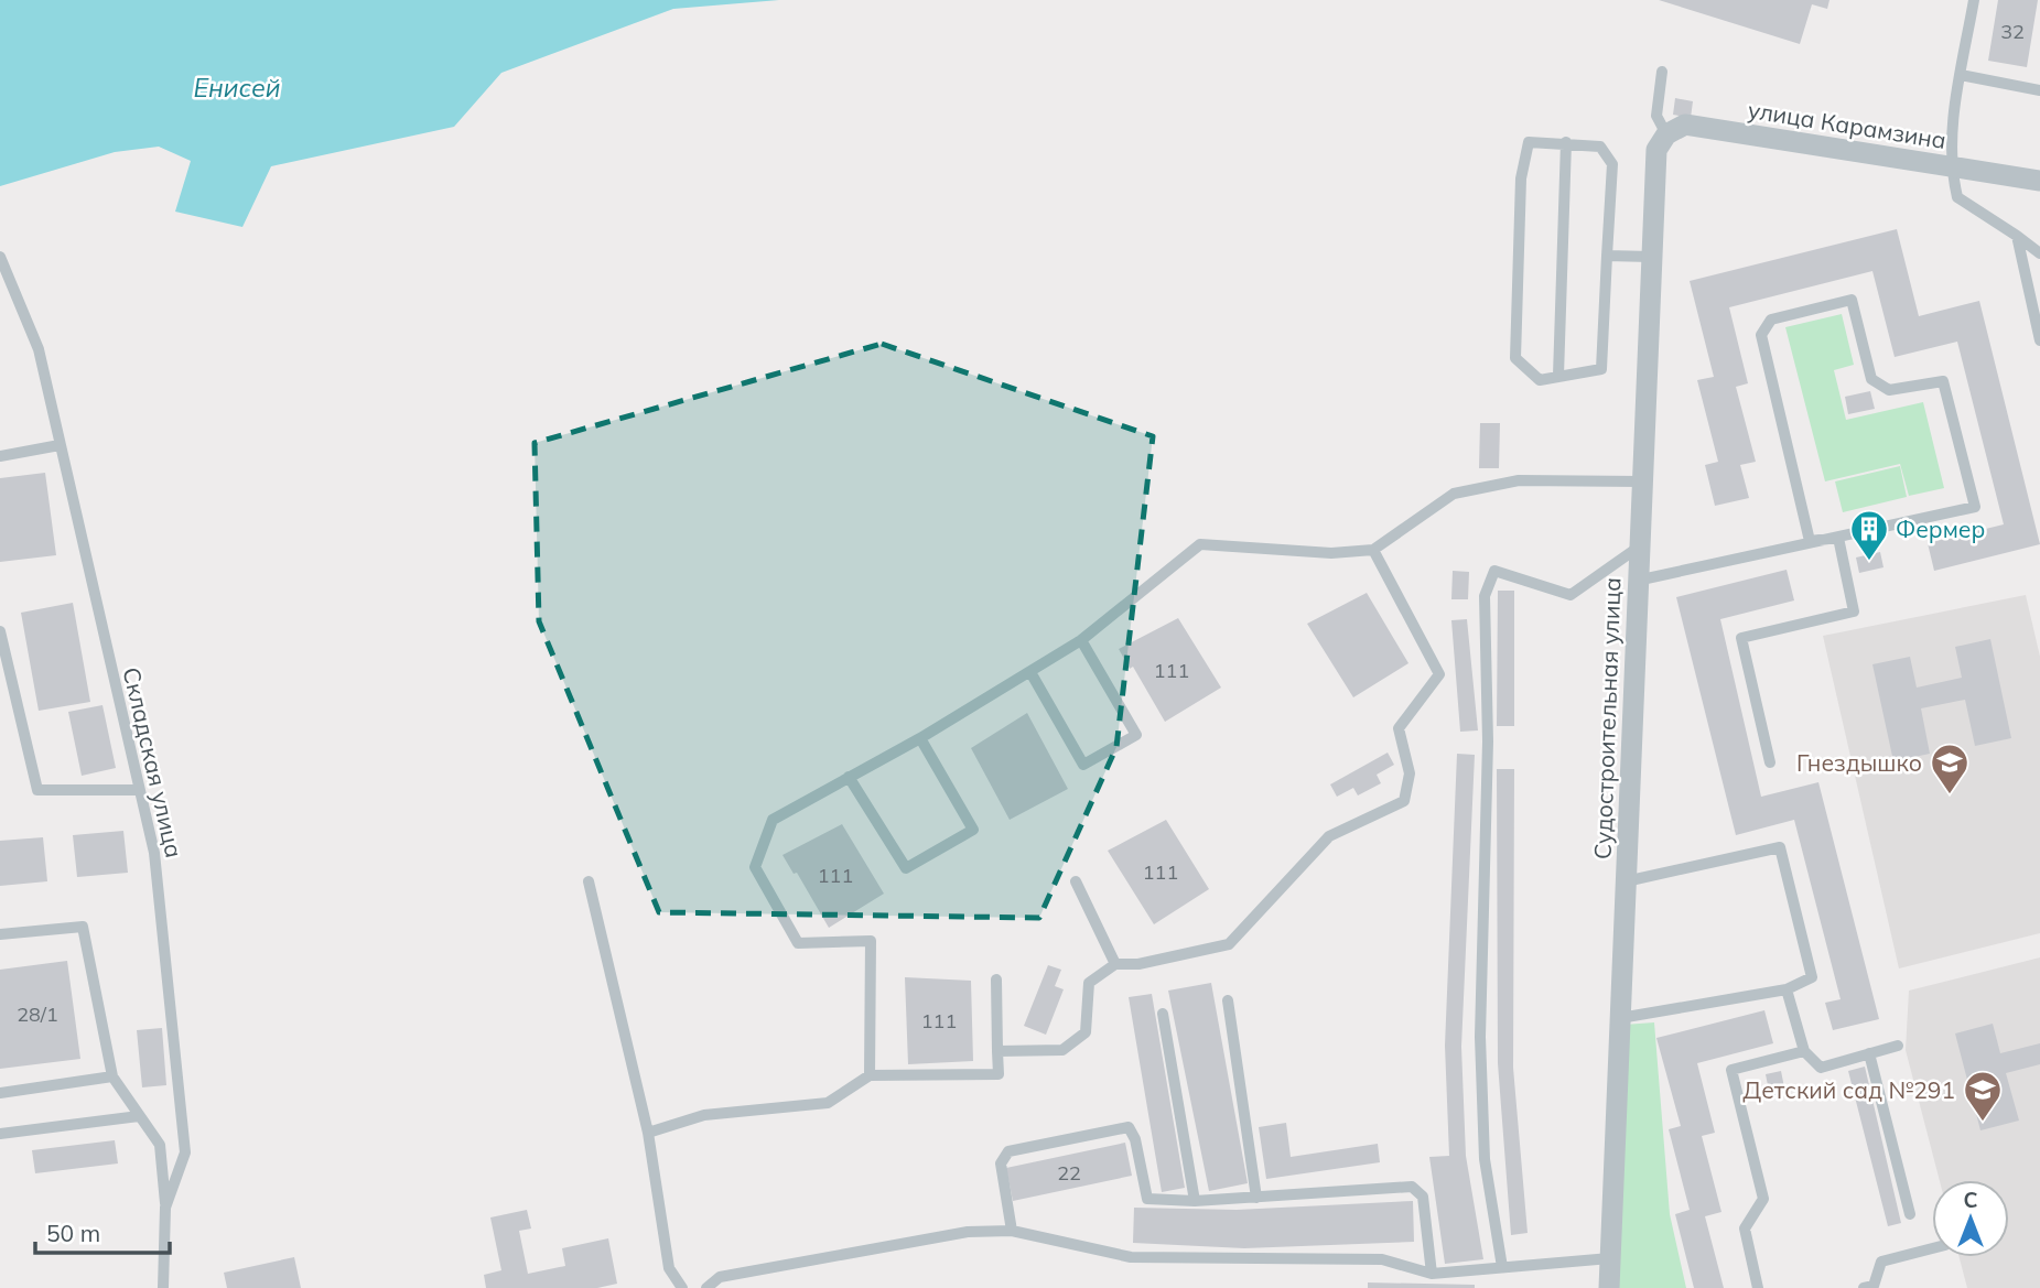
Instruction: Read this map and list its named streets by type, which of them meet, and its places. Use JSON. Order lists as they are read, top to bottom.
{
  "streets": {
    "street": ["улица Карамзина", "Судостроительная улица"],
    "lane": ["Складская улица"]
  },
  "crossings": [
    ["улица Карамзина", "Судостроительная улица"]
  ],
  "water": ["Енисей"],
  "places": {
    "building": ["Фермер"],
    "school or university": ["Гнездышко", "Детский сад №291"]
  },
  "house_numbers": [
    "32",
    "111",
    "111",
    "111",
    "28/1",
    "111",
    "22"
  ],
  "scale_bar": "50 m",
  "north": "top"
}
